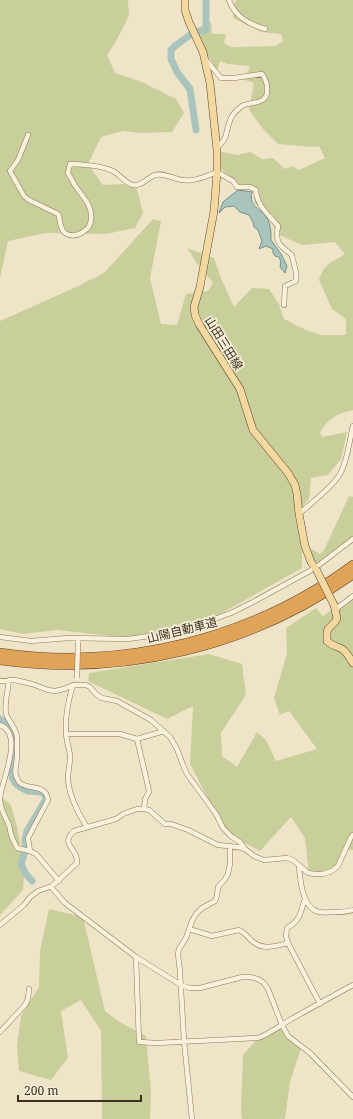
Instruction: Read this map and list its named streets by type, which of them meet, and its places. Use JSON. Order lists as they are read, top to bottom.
{
  "streets": {
    "highway": ["山陽自動車道"],
    "main road": ["山田三田線"]
  },
  "scale_bar": "200 m"
}
